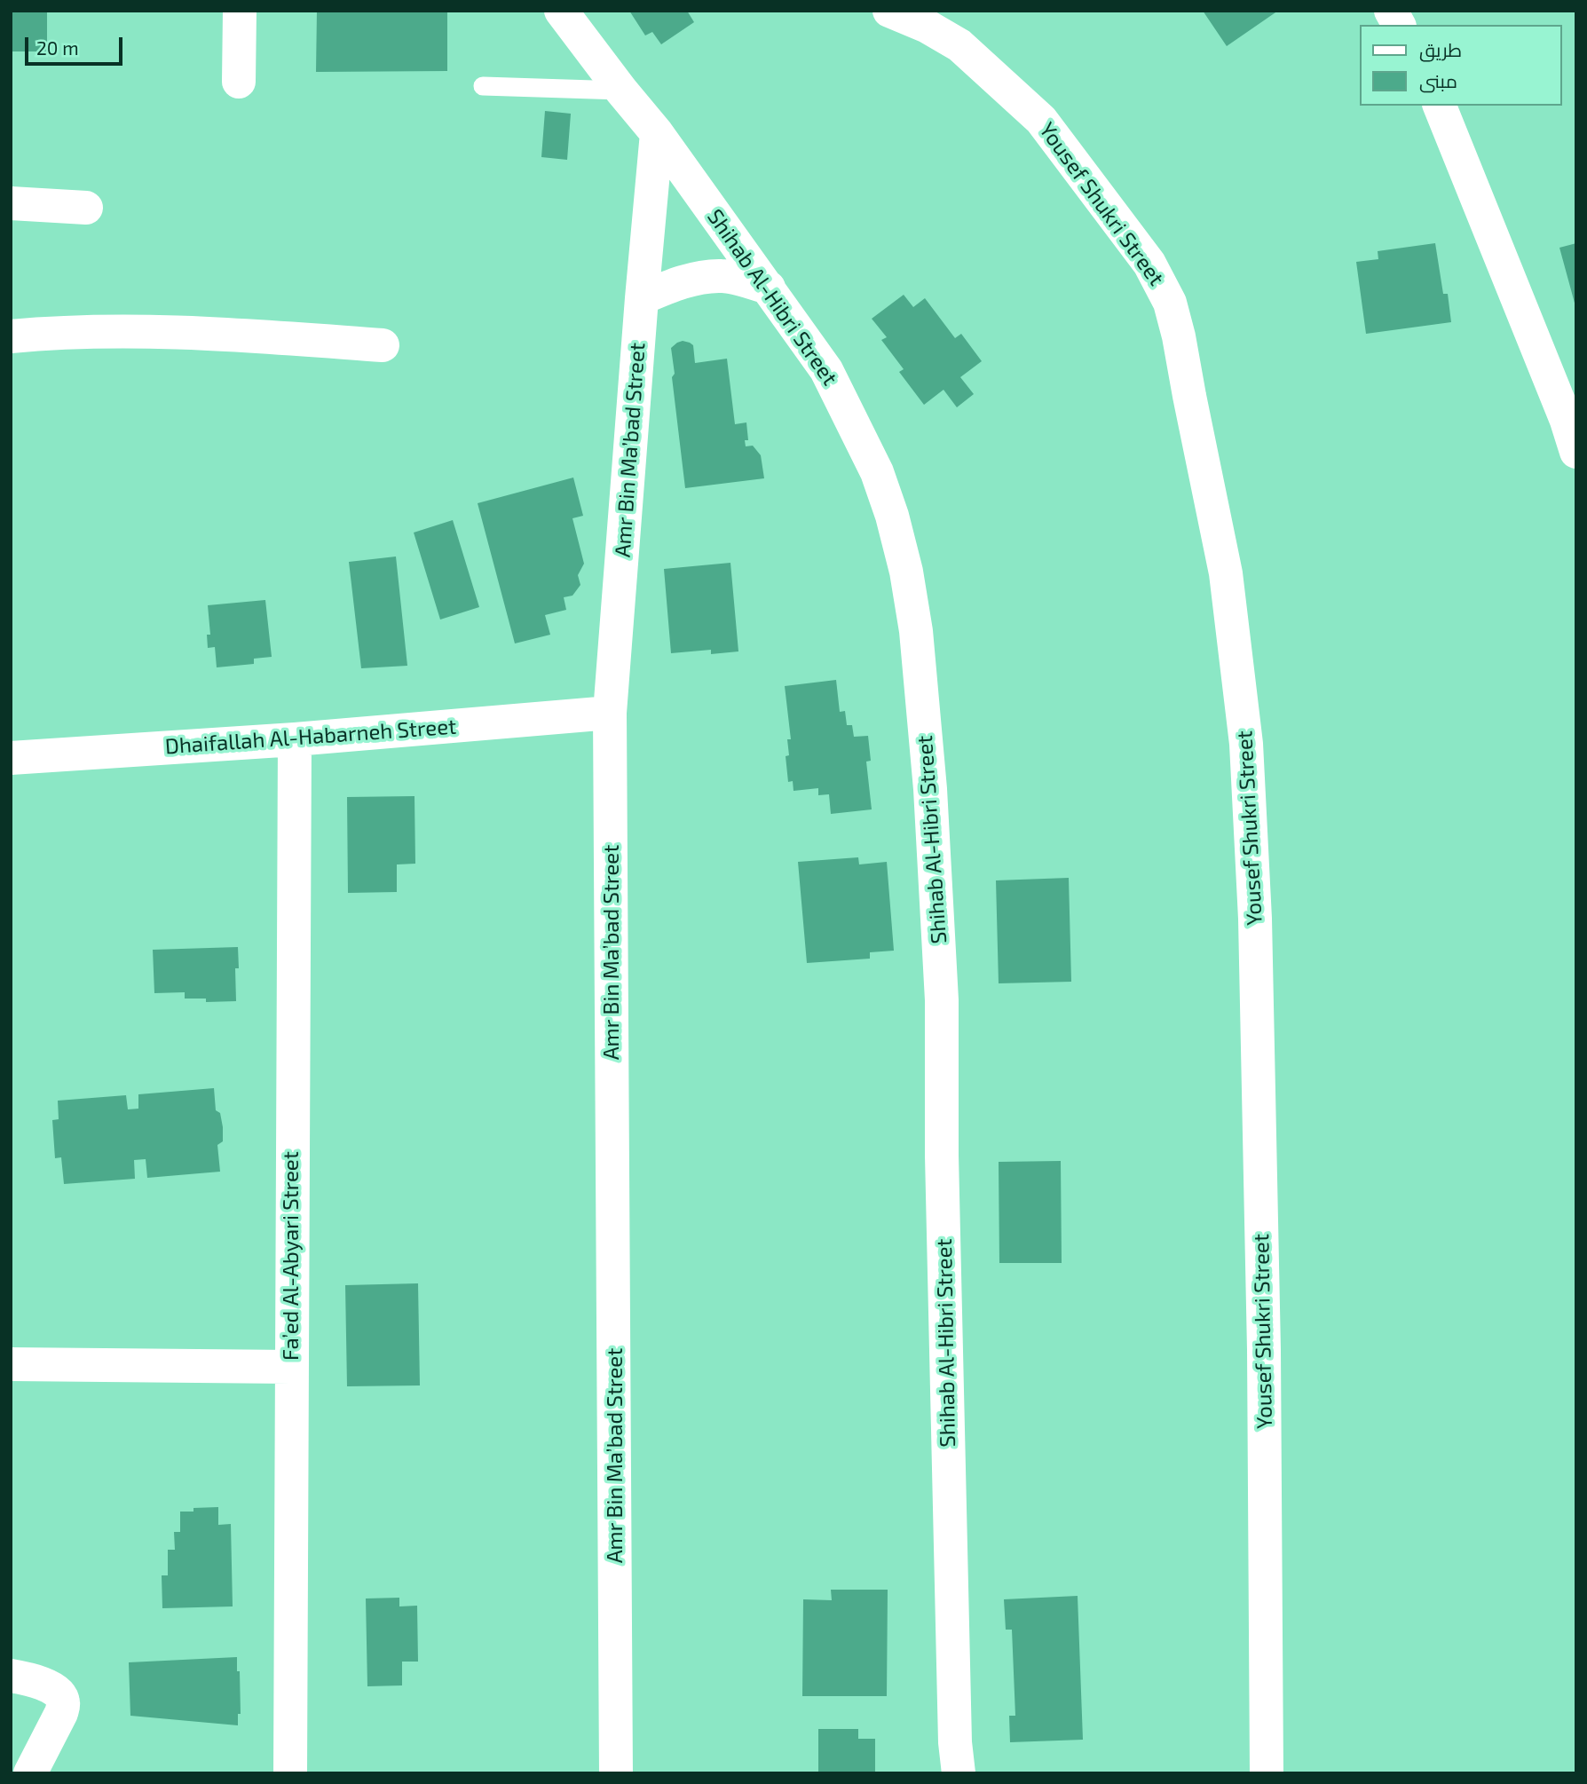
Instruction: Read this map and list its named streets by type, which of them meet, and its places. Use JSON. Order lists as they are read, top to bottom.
{
  "streets": {
    "street": [
      "Yousef Shukri Street",
      "Shihab Al-Hibri Street",
      "Amr Bin Ma’bad Street",
      "Dhaifallah Al-Habarneh Street",
      "Fa’ed Al-Abyari Street"
    ]
  },
  "crossings": [
    ["Shihab Al-Hibri Street", "Amr Bin Ma’bad Street"],
    ["Amr Bin Ma’bad Street", "Dhaifallah Al-Habarneh Street"],
    ["Dhaifallah Al-Habarneh Street", "Fa’ed Al-Abyari Street"]
  ],
  "legend": ["طريق", "مبنى"],
  "scale_bar": "20 m"
}
